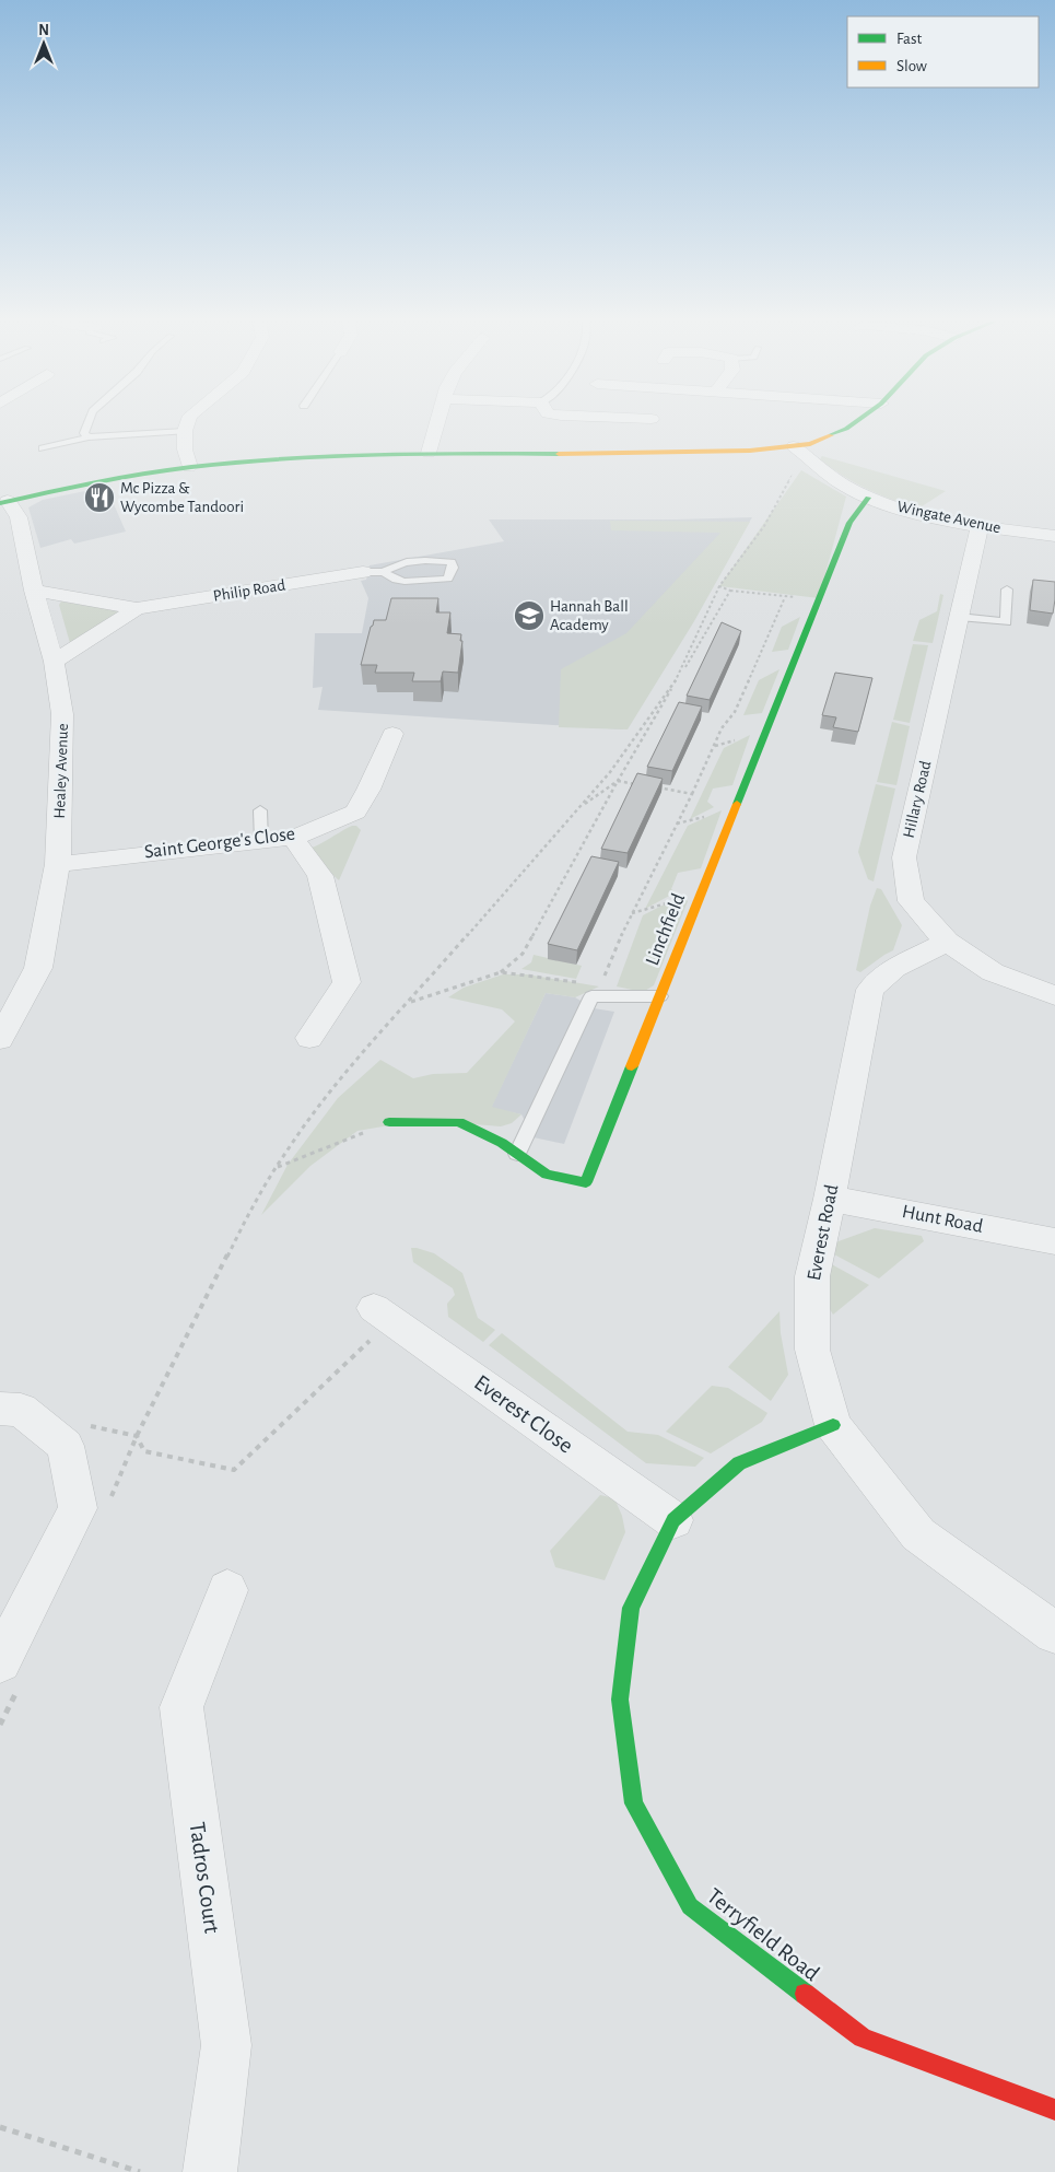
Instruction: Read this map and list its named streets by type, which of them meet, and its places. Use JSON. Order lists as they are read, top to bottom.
{
  "streets": {
    "street": [
      "Wingate Avenue",
      "Philip Road",
      "Healey Avenue",
      "Hillary Road",
      "Saint George's Close",
      "Linchfield",
      "Hunt Road",
      "Everest Road",
      "Everest Close",
      "Tadros Court",
      "Terryfield Road"
    ]
  },
  "crossings": [
    ["Wingate Avenue", "Hillary Road"],
    ["Wingate Avenue", "Linchfield"],
    ["Philip Road", "Healey Avenue"],
    ["Healey Avenue", "Saint George's Close"],
    ["Hillary Road", "Everest Road"],
    ["Hunt Road", "Everest Road"],
    ["Everest Road", "Terryfield Road"],
    ["Everest Close", "Terryfield Road"]
  ],
  "places": {
    "restaurant": ["Mc Pizza & Wycombe Tandoori"],
    "school or university": ["Hannah Ball Academy"]
  },
  "legend": ["Fast", "Slow"],
  "north": "top"
}
